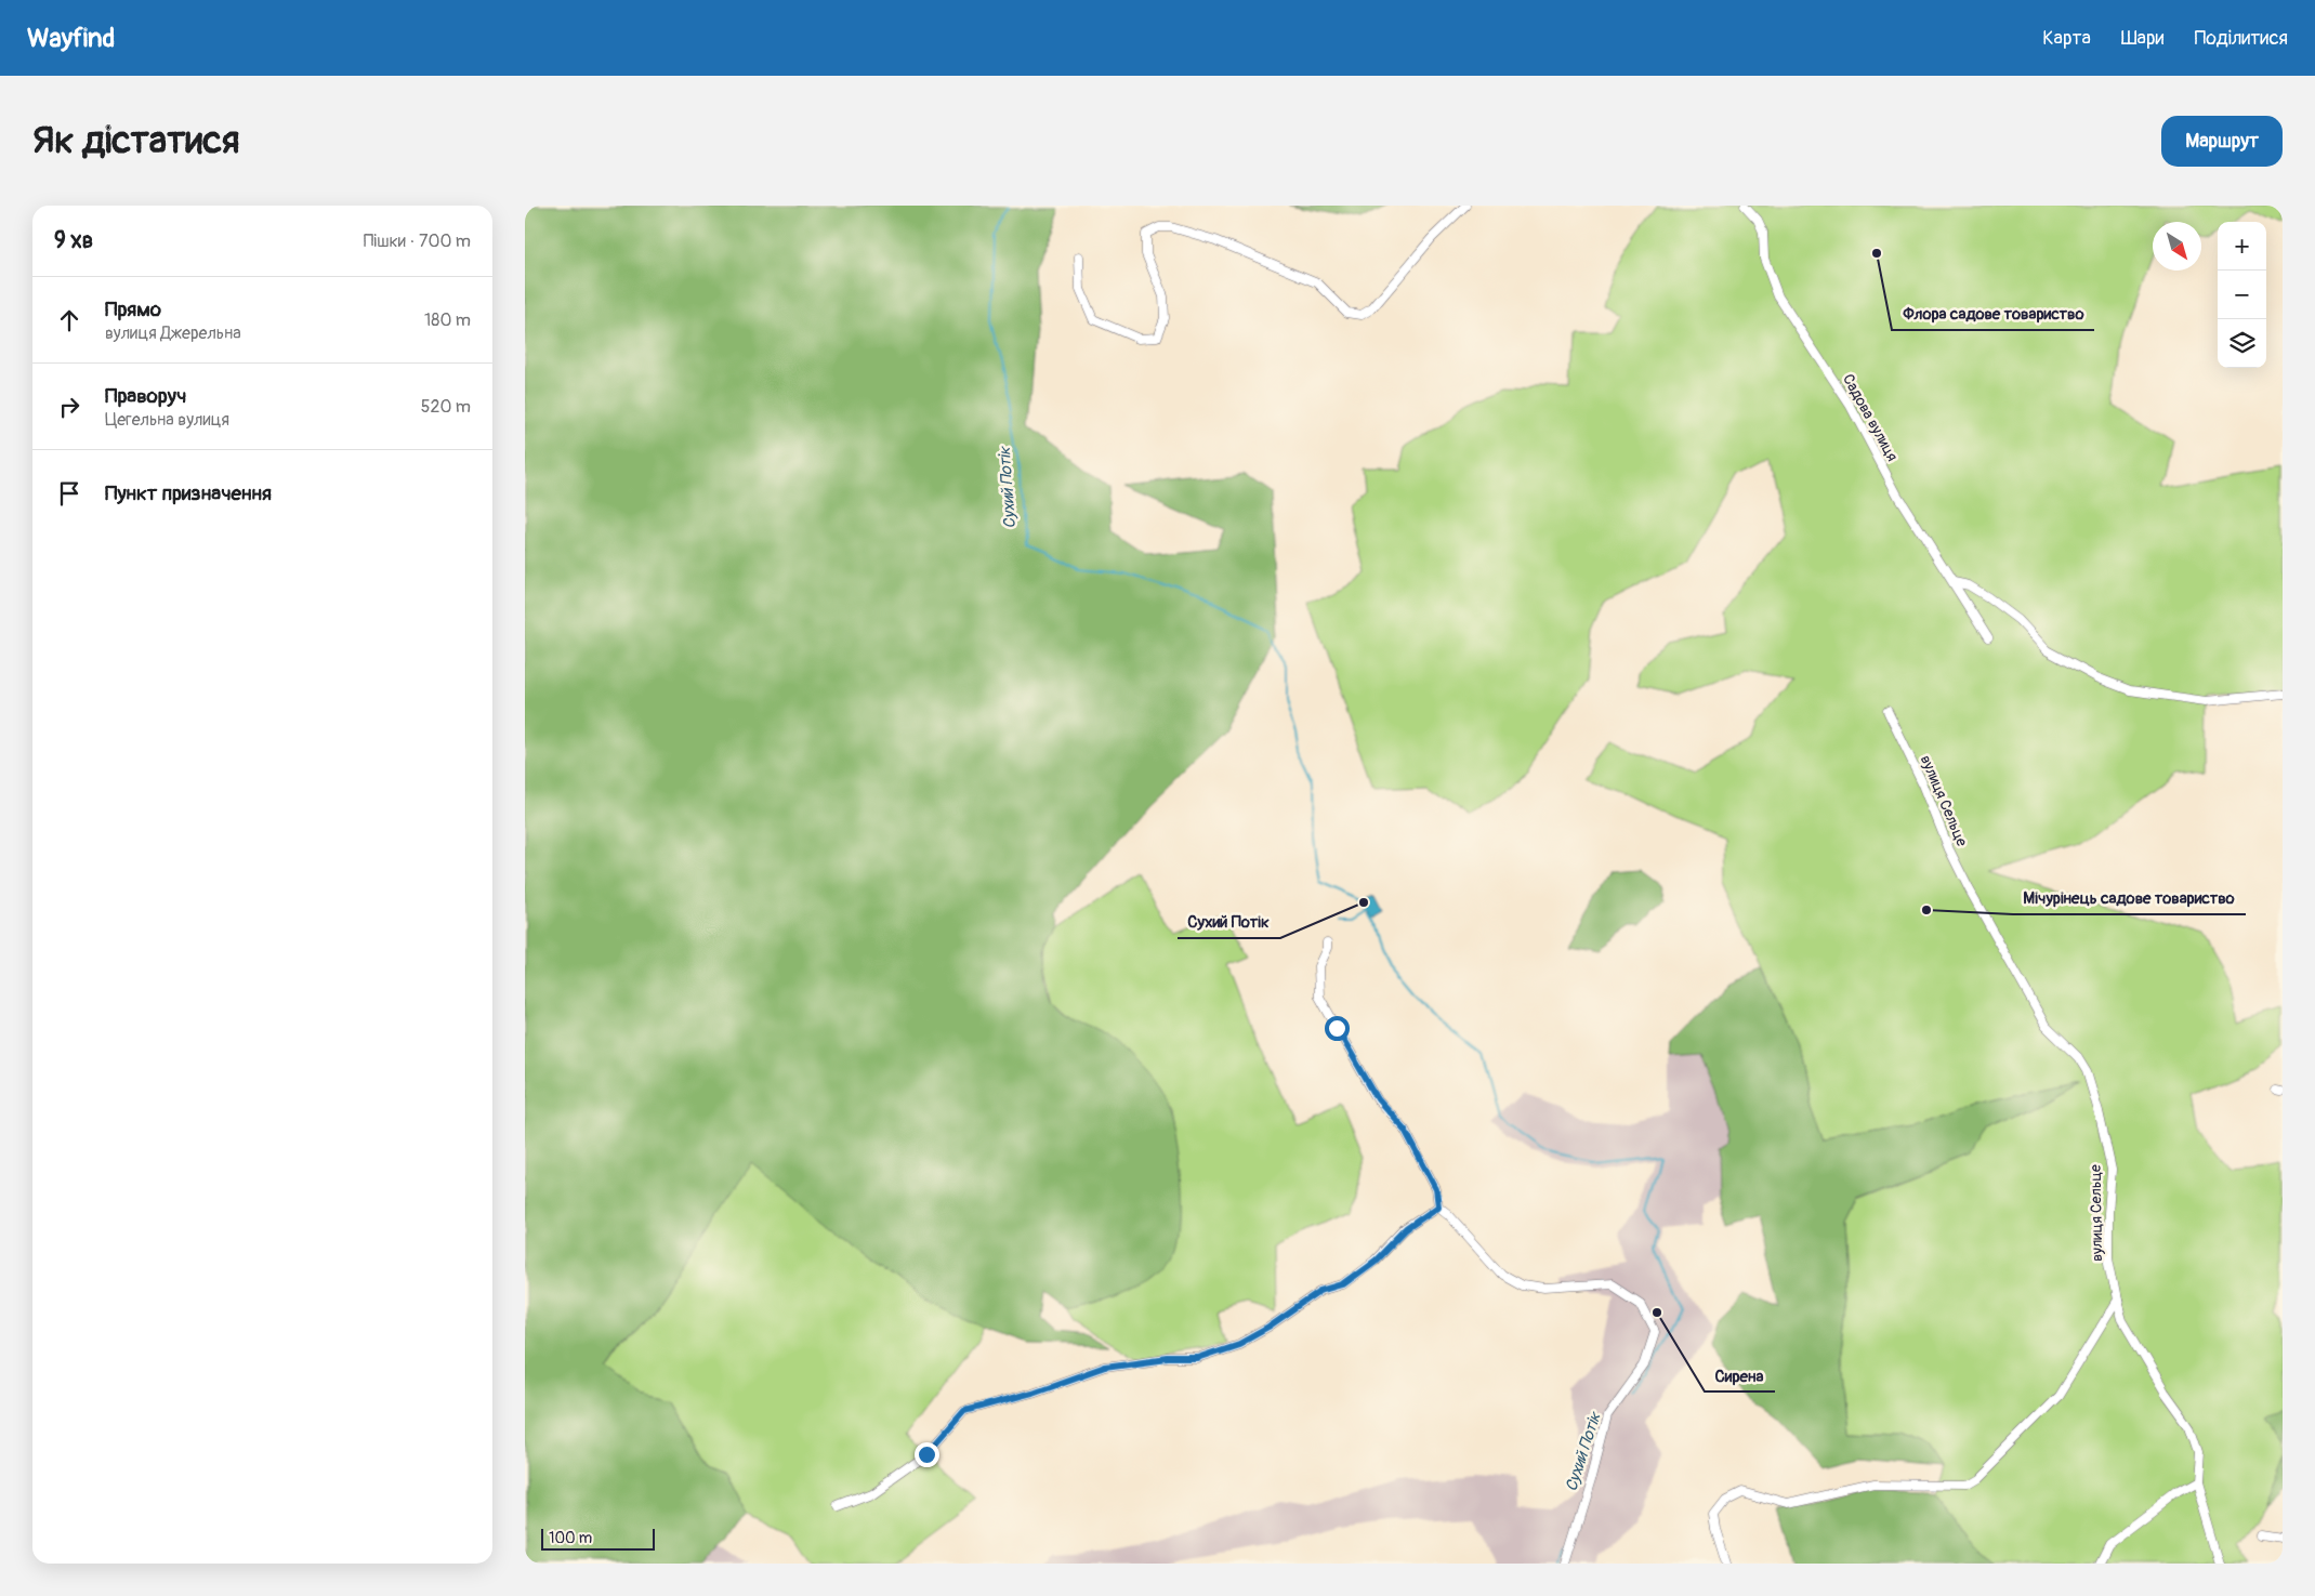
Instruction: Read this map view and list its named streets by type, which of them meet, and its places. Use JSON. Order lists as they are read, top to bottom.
{
  "streets": {
    "street": ["Садова вулиця", "вулиця Сельце"]
  },
  "water": ["Сухий Потік"],
  "places": [
    "Флора садове товариство",
    "Сухий Потік",
    "Мічурінець садове товариство",
    "Сирена"
  ],
  "scale_bar": "100 m",
  "north": "bottom right",
  "page": {
    "header": "Wayfind",
    "nav": ["Карта", "Шари", "Поділитися"],
    "buttons": "Маршрут",
    "title": "Як дістатися",
    "heading": ["9 хв", "Пішки · 700 m"],
    "map_buttons": ["+", "−"],
    "list": [
      ["Прямо", "вулиця Джерельна", "180 m"],
      ["Праворуч", "Цегельна вулиця", "520 m"],
      "Пункт призначення"
    ],
    "scale": "100 m"
  }
}
